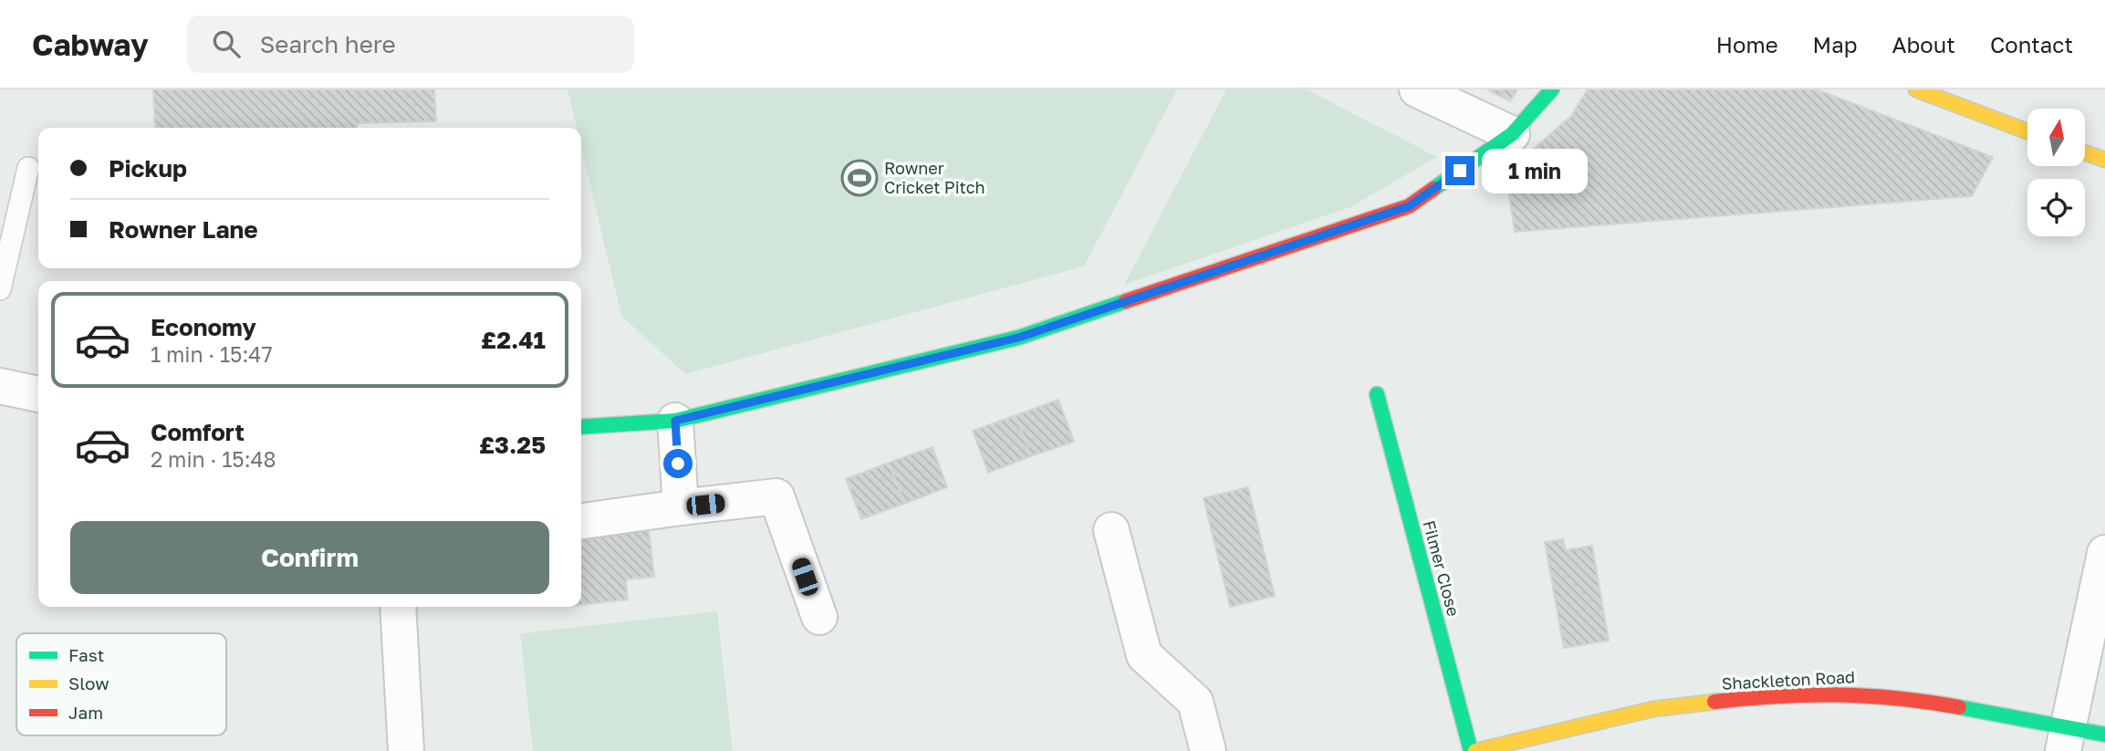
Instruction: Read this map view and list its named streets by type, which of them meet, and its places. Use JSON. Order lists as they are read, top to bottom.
{
  "streets": {
    "street": ["Filmer Close", "Shackleton Road"]
  },
  "crossings": [
    ["Filmer Close", "Shackleton Road"]
  ],
  "places": {
    "sports": ["Rowner Cricket Pitch"]
  },
  "legend": ["Fast", "Slow", "Jam"],
  "north": "top",
  "page": {
    "header": "Cabway",
    "search": "Search here",
    "nav": [
      "Home",
      "Map",
      "About",
      "Contact"
    ],
    "banner": ["Pickup", "Rowner Lane"],
    "bubble": "1 min",
    "list": [
      {
        "name": "Economy",
        "note": "1 min · 15:47",
        "value": "£2.41"
      },
      {
        "name": "Comfort",
        "note": "2 min · 15:48",
        "value": "£3.25"
      }
    ],
    "buttons": "Confirm"
  }
}
